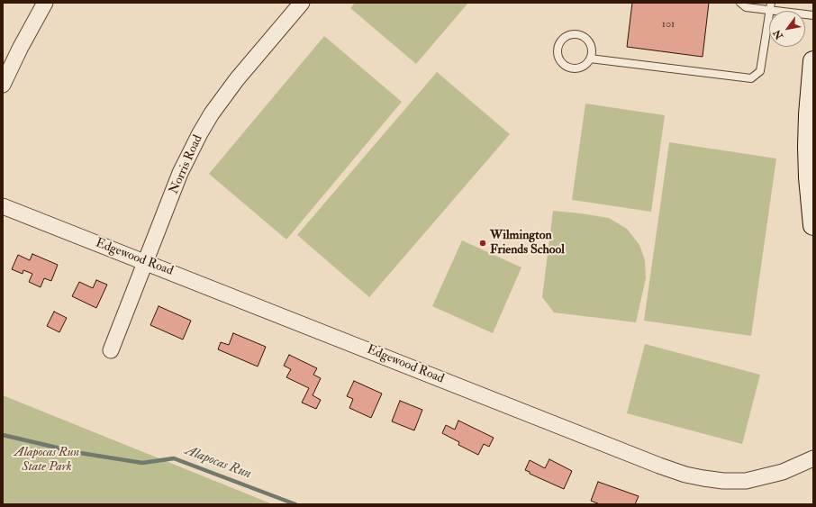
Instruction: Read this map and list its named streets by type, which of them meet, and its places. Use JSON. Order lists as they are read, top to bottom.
{
  "streets": {
    "street": ["Norris Road", "Edgewood Road"]
  },
  "crossings": [
    ["Norris Road", "Edgewood Road"]
  ],
  "water": ["Alapocas Run"],
  "parks": ["Alapocas Run State Park"],
  "places": ["Wilmington Friends School"],
  "house_numbers": ["101"],
  "north": "bottom left"
}
